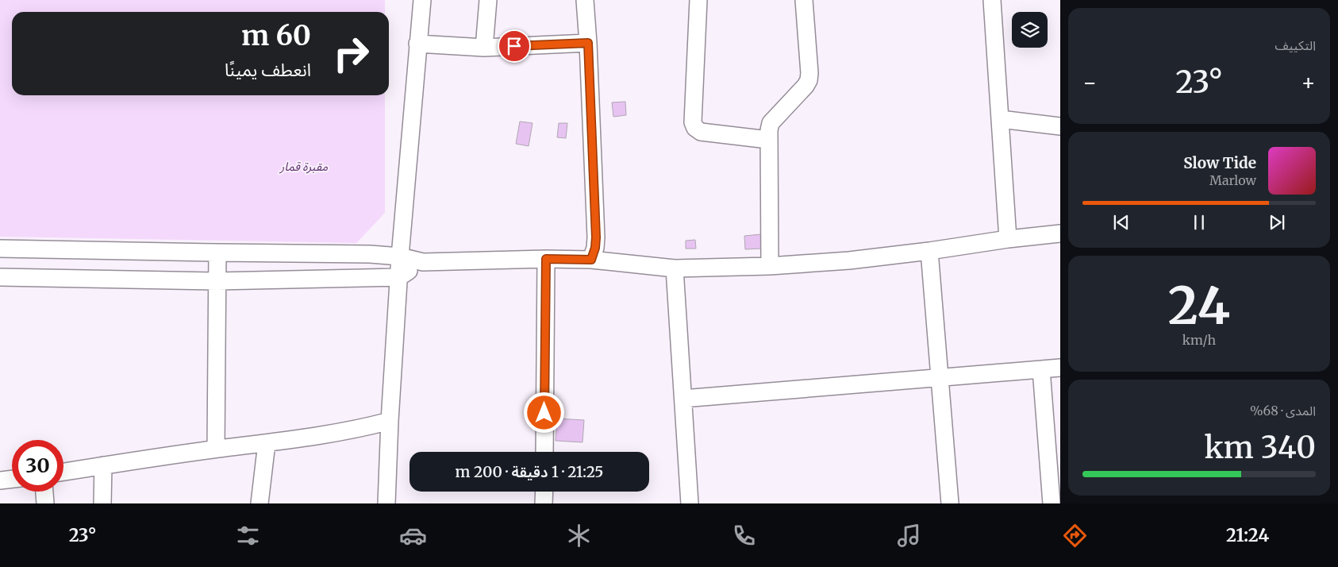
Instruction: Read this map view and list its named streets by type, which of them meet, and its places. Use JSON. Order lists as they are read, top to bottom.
{
  "parks": ["مقبرة قمار"],
  "page": {
    "tile": [
      "التكييف",
      ["24", "km/h"],
      ["المدى · 68%", "340 km"]
    ],
    "turn": ["60 m", "انعطف يمينًا"],
    "heat": ["−", "23°", "+"],
    "song": ["Slow Tide", "Marlow"],
    "limit": "30",
    "trip": "21:25 · 1 دقيقة · 200 m",
    "tabs": ["21:24", "23°"]
  }
}
